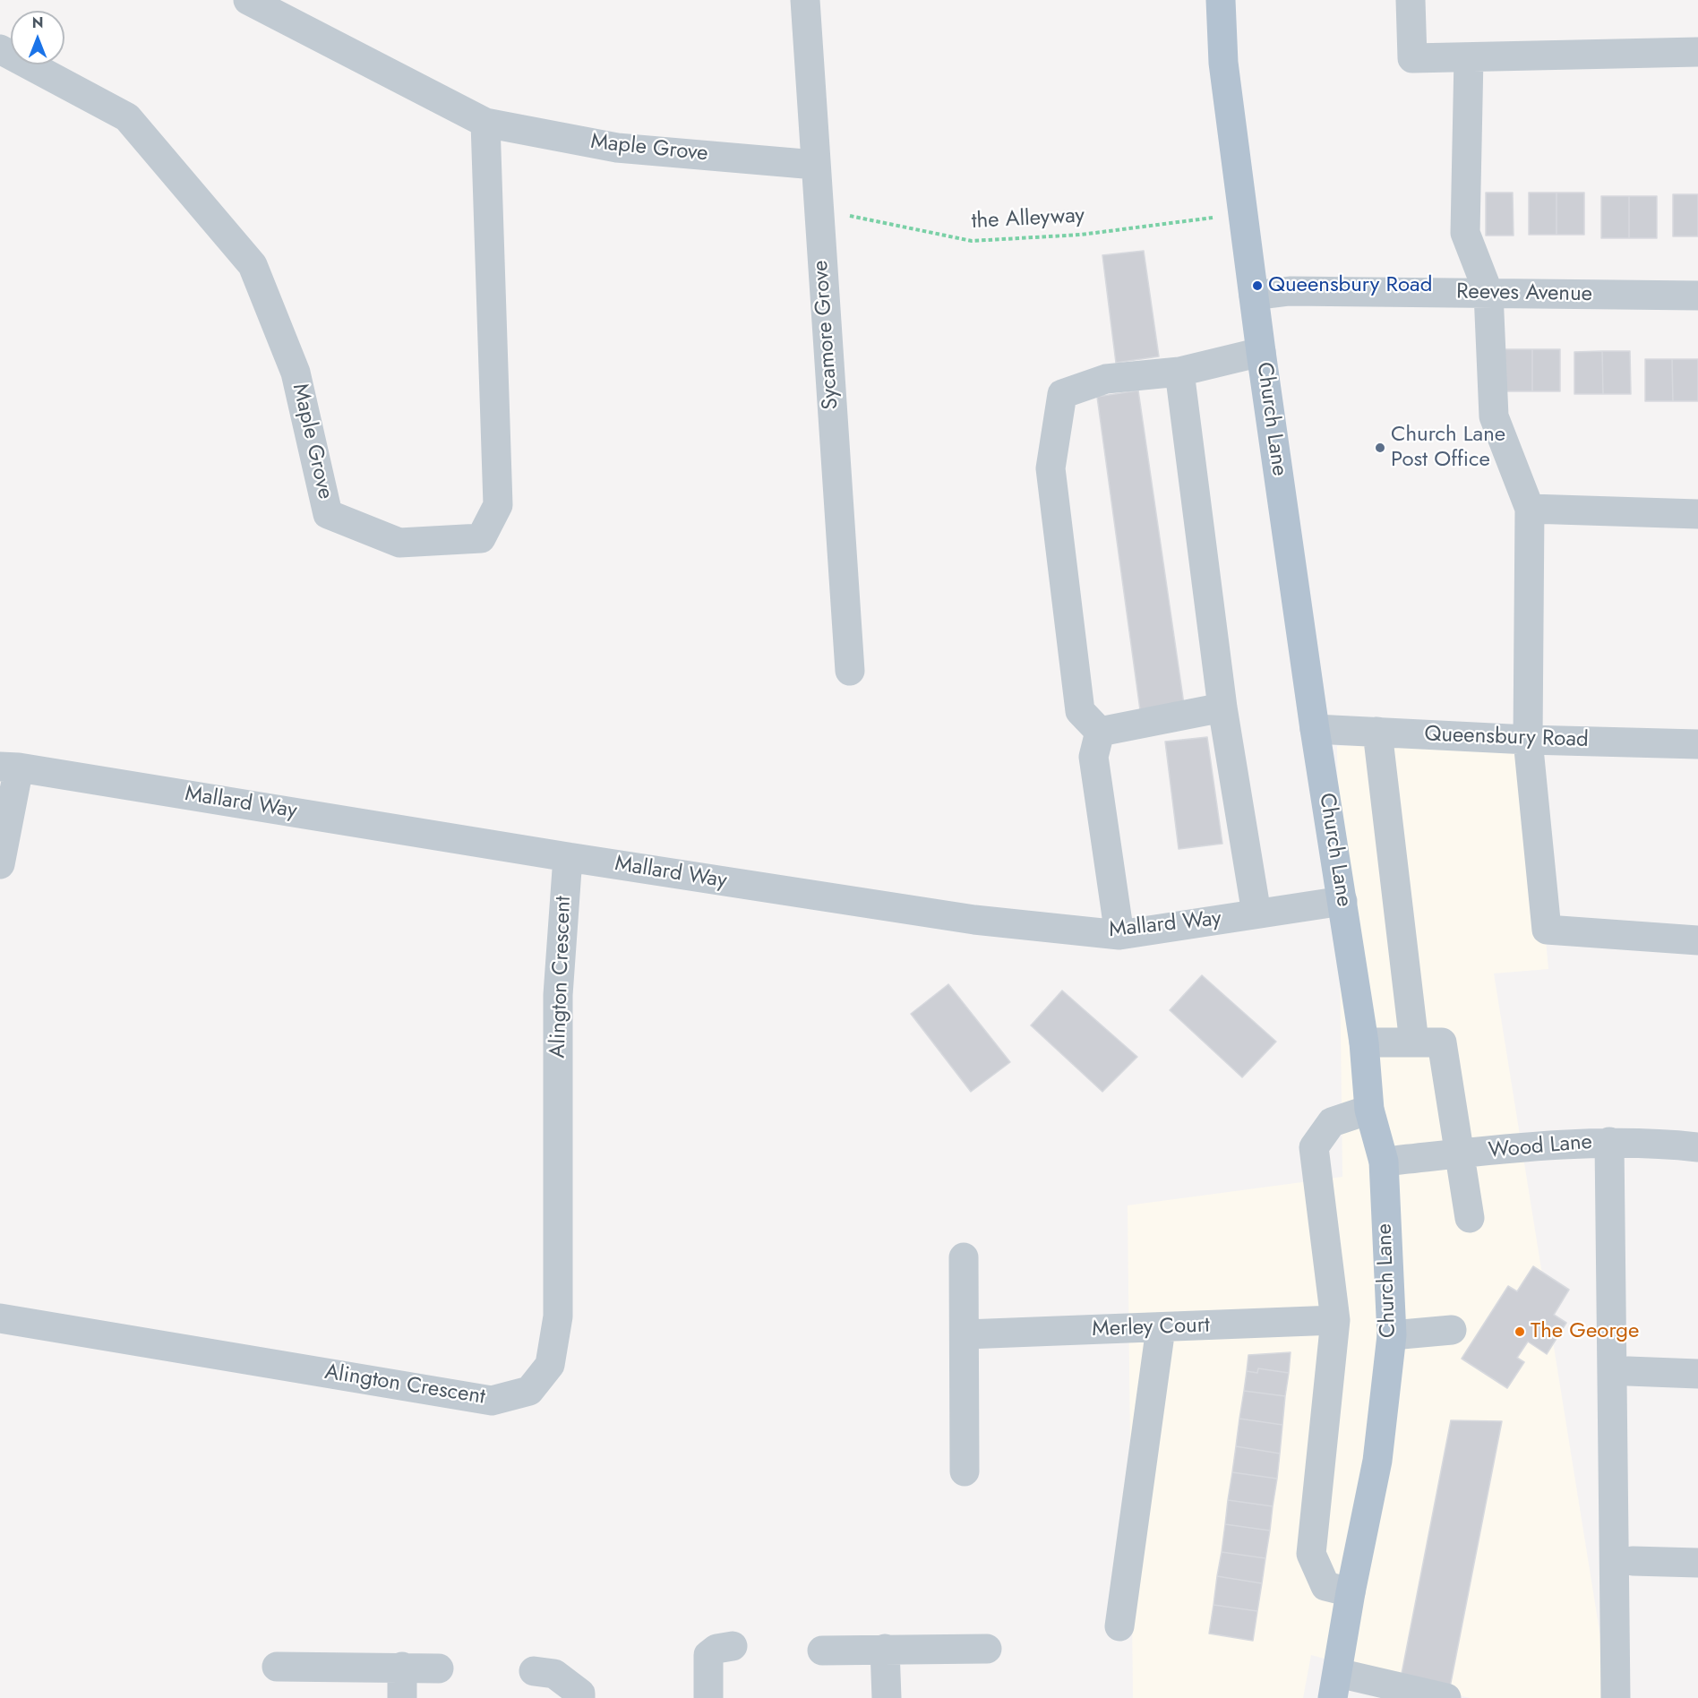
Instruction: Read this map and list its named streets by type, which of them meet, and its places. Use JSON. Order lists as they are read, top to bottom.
{
  "streets": {
    "main road": ["Church Lane"],
    "street": [
      "Maple Grove",
      "Reeves Avenue",
      "Sycamore Grove",
      "Queensbury Road",
      "Mallard Way",
      "Alington Crescent",
      "Wood Lane",
      "Merley Court"
    ],
    "path": ["the Alleyway"]
  },
  "crossings": [
    ["Maple Grove", "Sycamore Grove"],
    ["the Alleyway", "Sycamore Grove"],
    ["the Alleyway", "Church Lane"],
    ["Reeves Avenue", "Church Lane"],
    ["Church Lane", "Queensbury Road"],
    ["Church Lane", "Mallard Way"],
    ["Church Lane", "Wood Lane"],
    ["Mallard Way", "Alington Crescent"]
  ],
  "places": ["Queensbury Road", "Church Lane Post Office", "The George"],
  "north": "top"
}
